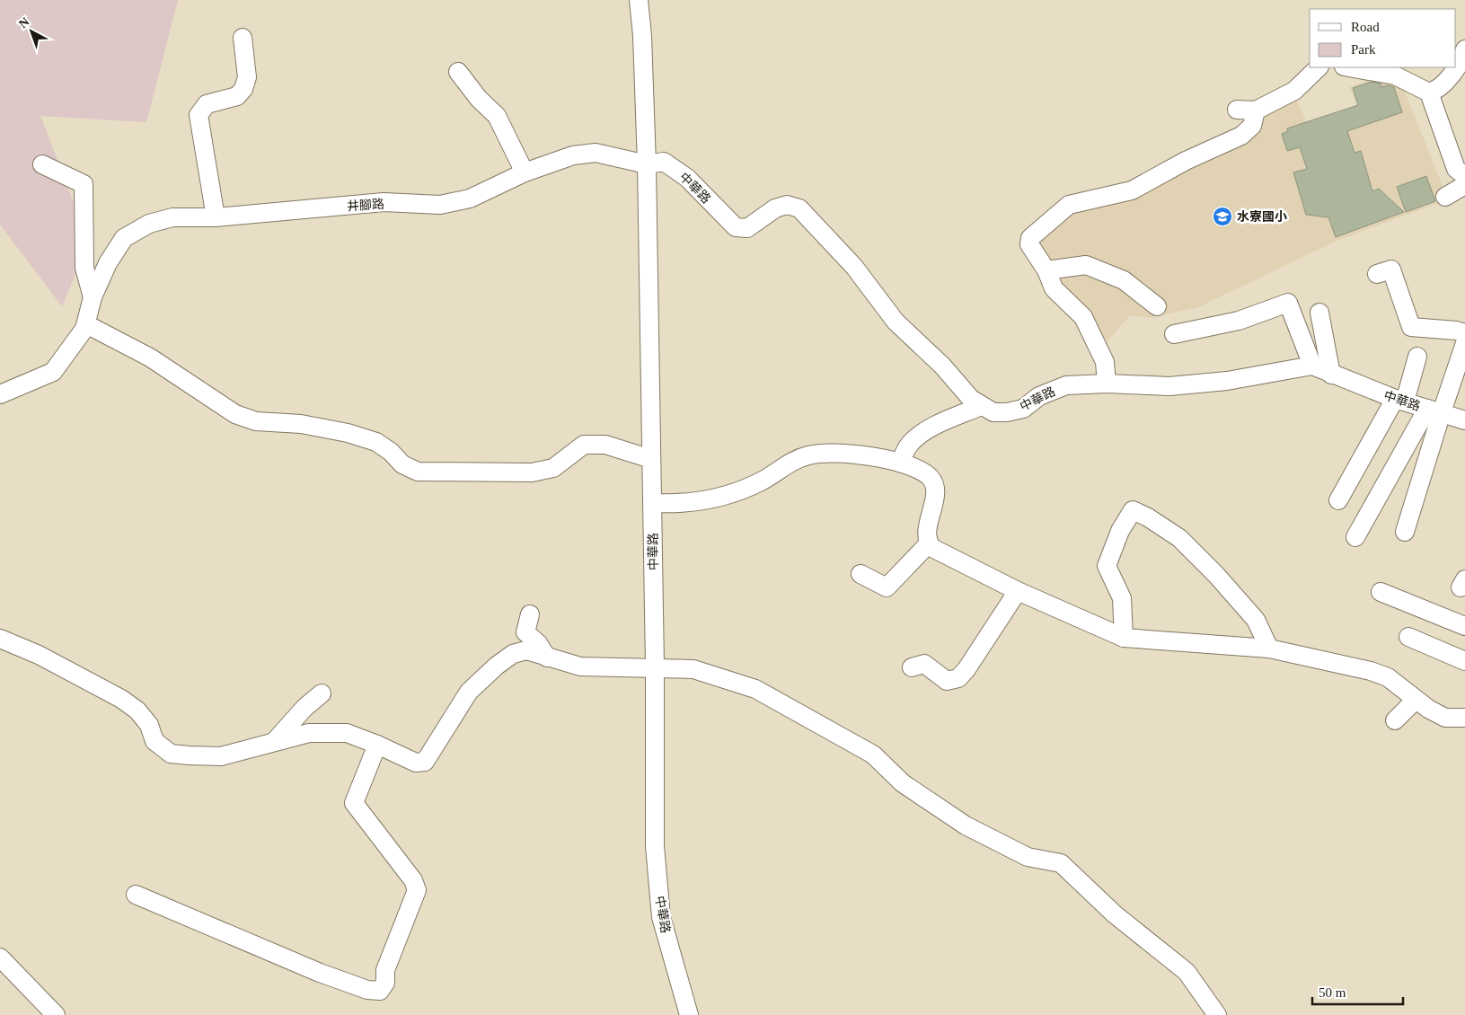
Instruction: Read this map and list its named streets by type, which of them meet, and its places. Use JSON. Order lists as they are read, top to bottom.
{
  "streets": {
    "street": ["中華路", "井腳路"]
  },
  "crossings": [
    ["中華路", "井腳路"]
  ],
  "places": {
    "school or university": ["水寮國小"]
  },
  "legend": ["Road", "Park"],
  "scale_bar": "50 m",
  "north": "top left"
}
